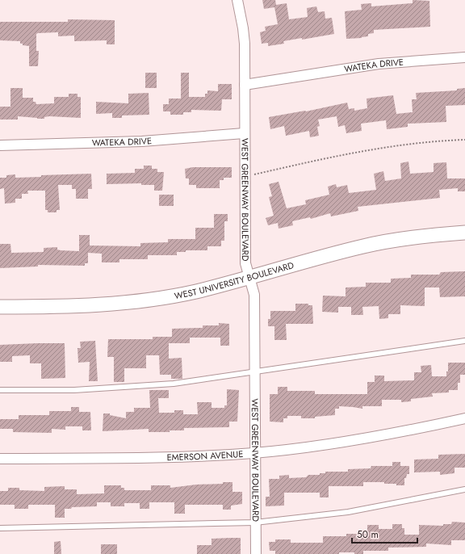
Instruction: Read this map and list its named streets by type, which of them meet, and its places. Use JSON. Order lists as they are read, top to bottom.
{
  "streets": {
    "street": [
      "WATEKA DRIVE",
      "WEST GREENWAY BOULEVARD",
      "WEST UNIVERSITY BOULEVARD",
      "EMERSON AVENUE"
    ]
  },
  "crossings": [
    ["WATEKA DRIVE", "WEST GREENWAY BOULEVARD"],
    ["WEST GREENWAY BOULEVARD", "WEST UNIVERSITY BOULEVARD"],
    ["WEST GREENWAY BOULEVARD", "EMERSON AVENUE"]
  ],
  "scale_bar": "50 m"
}
